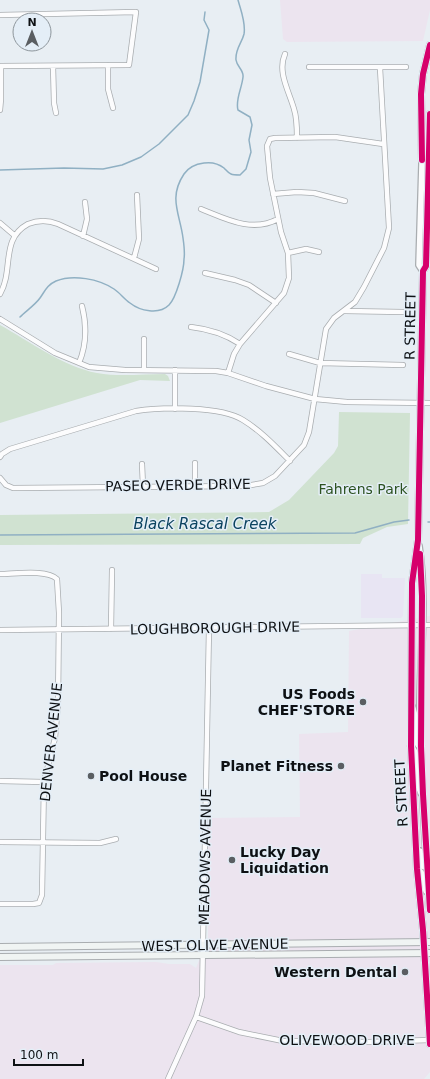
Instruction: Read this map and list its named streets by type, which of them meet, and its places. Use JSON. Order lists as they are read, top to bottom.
{
  "streets": {
    "main road": ["WEST OLIVE AVENUE"],
    "street": [
      "R STREET",
      "PASEO VERDE DRIVE",
      "LOUGHBOROUGH DRIVE",
      "DENVER AVENUE",
      "MEADOWS AVENUE",
      "OLIVEWOOD DRIVE"
    ]
  },
  "crossings": [
    ["R STREET", "LOUGHBOROUGH DRIVE"],
    ["R STREET", "WEST OLIVE AVENUE"],
    ["R STREET", "OLIVEWOOD DRIVE"],
    ["LOUGHBOROUGH DRIVE", "DENVER AVENUE"],
    ["LOUGHBOROUGH DRIVE", "MEADOWS AVENUE"],
    ["MEADOWS AVENUE", "WEST OLIVE AVENUE"],
    ["MEADOWS AVENUE", "OLIVEWOOD DRIVE"]
  ],
  "water": ["Black Rascal Creek"],
  "parks": ["Fahrens Park"],
  "places": [
    "US Foods CHEF'STORE",
    "Planet Fitness",
    "Pool House",
    "Lucky Day Liquidation",
    "Western Dental"
  ],
  "scale_bar": "100 m",
  "north": "top"
}
